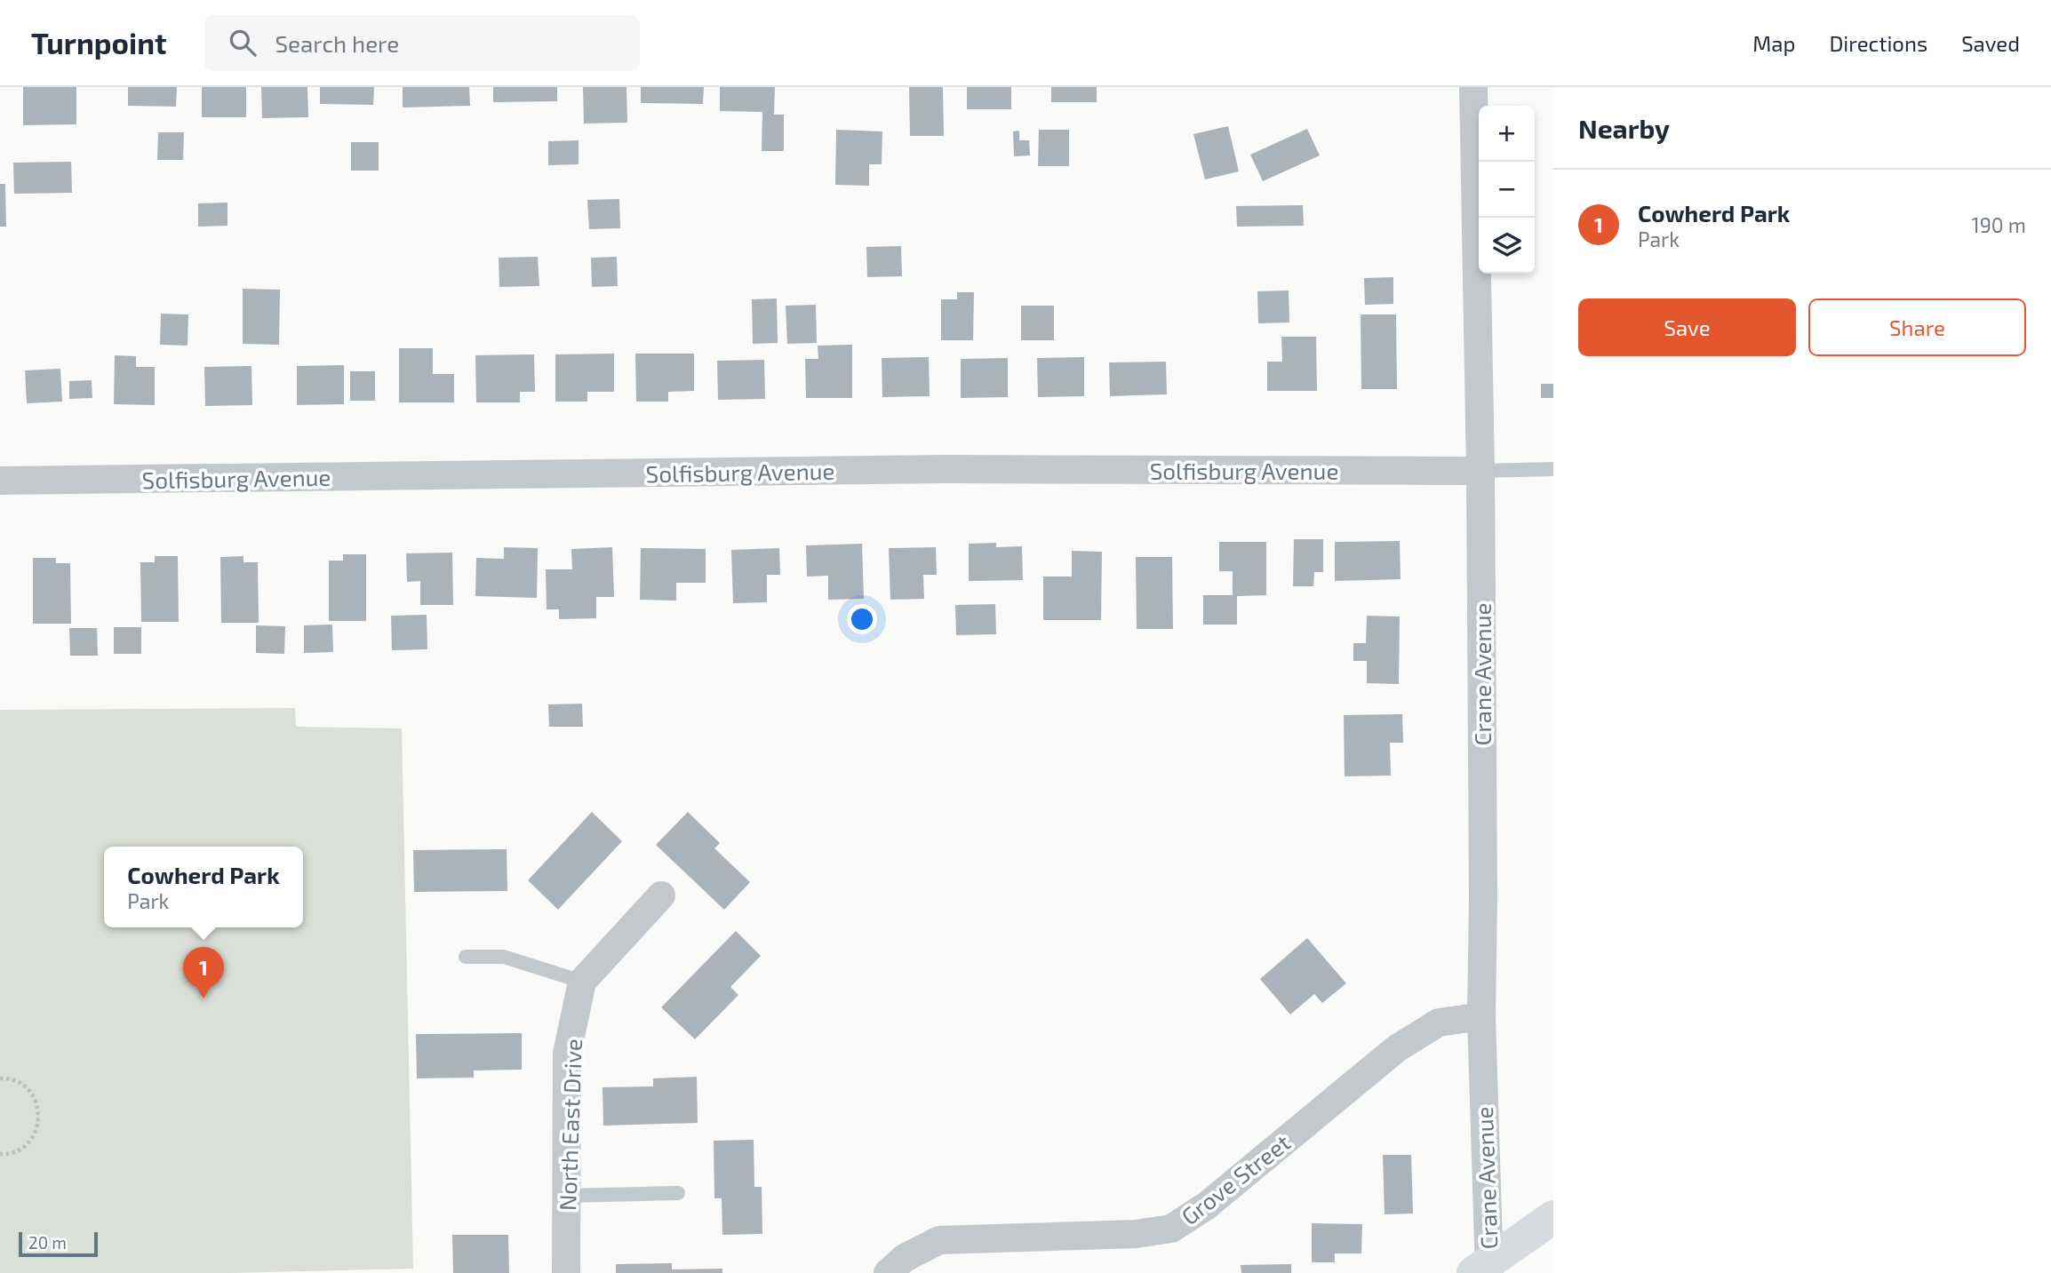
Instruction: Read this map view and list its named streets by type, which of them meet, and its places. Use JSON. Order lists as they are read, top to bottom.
{
  "streets": {
    "street": [
      "Solfisburg Avenue",
      "Crane Avenue",
      "North East Drive",
      "Grove Street"
    ]
  },
  "crossings": [
    ["Solfisburg Avenue", "Crane Avenue"],
    ["Crane Avenue", "Grove Street"]
  ],
  "scale_bar": "20 m",
  "page": {
    "header": "Turnpoint",
    "search": "Search here",
    "nav": ["Map", "Directions", "Saved"],
    "heading": "Nearby",
    "map_buttons": ["+", "−"],
    "list": [
      {
        "mark": "1",
        "name": "Cowherd Park",
        "note": "Park",
        "value": "190 m"
      }
    ],
    "buttons": ["Save", "Share"],
    "popup": ["Cowherd Park", "Park"],
    "pins": "1",
    "scale": "20 m"
  }
}
